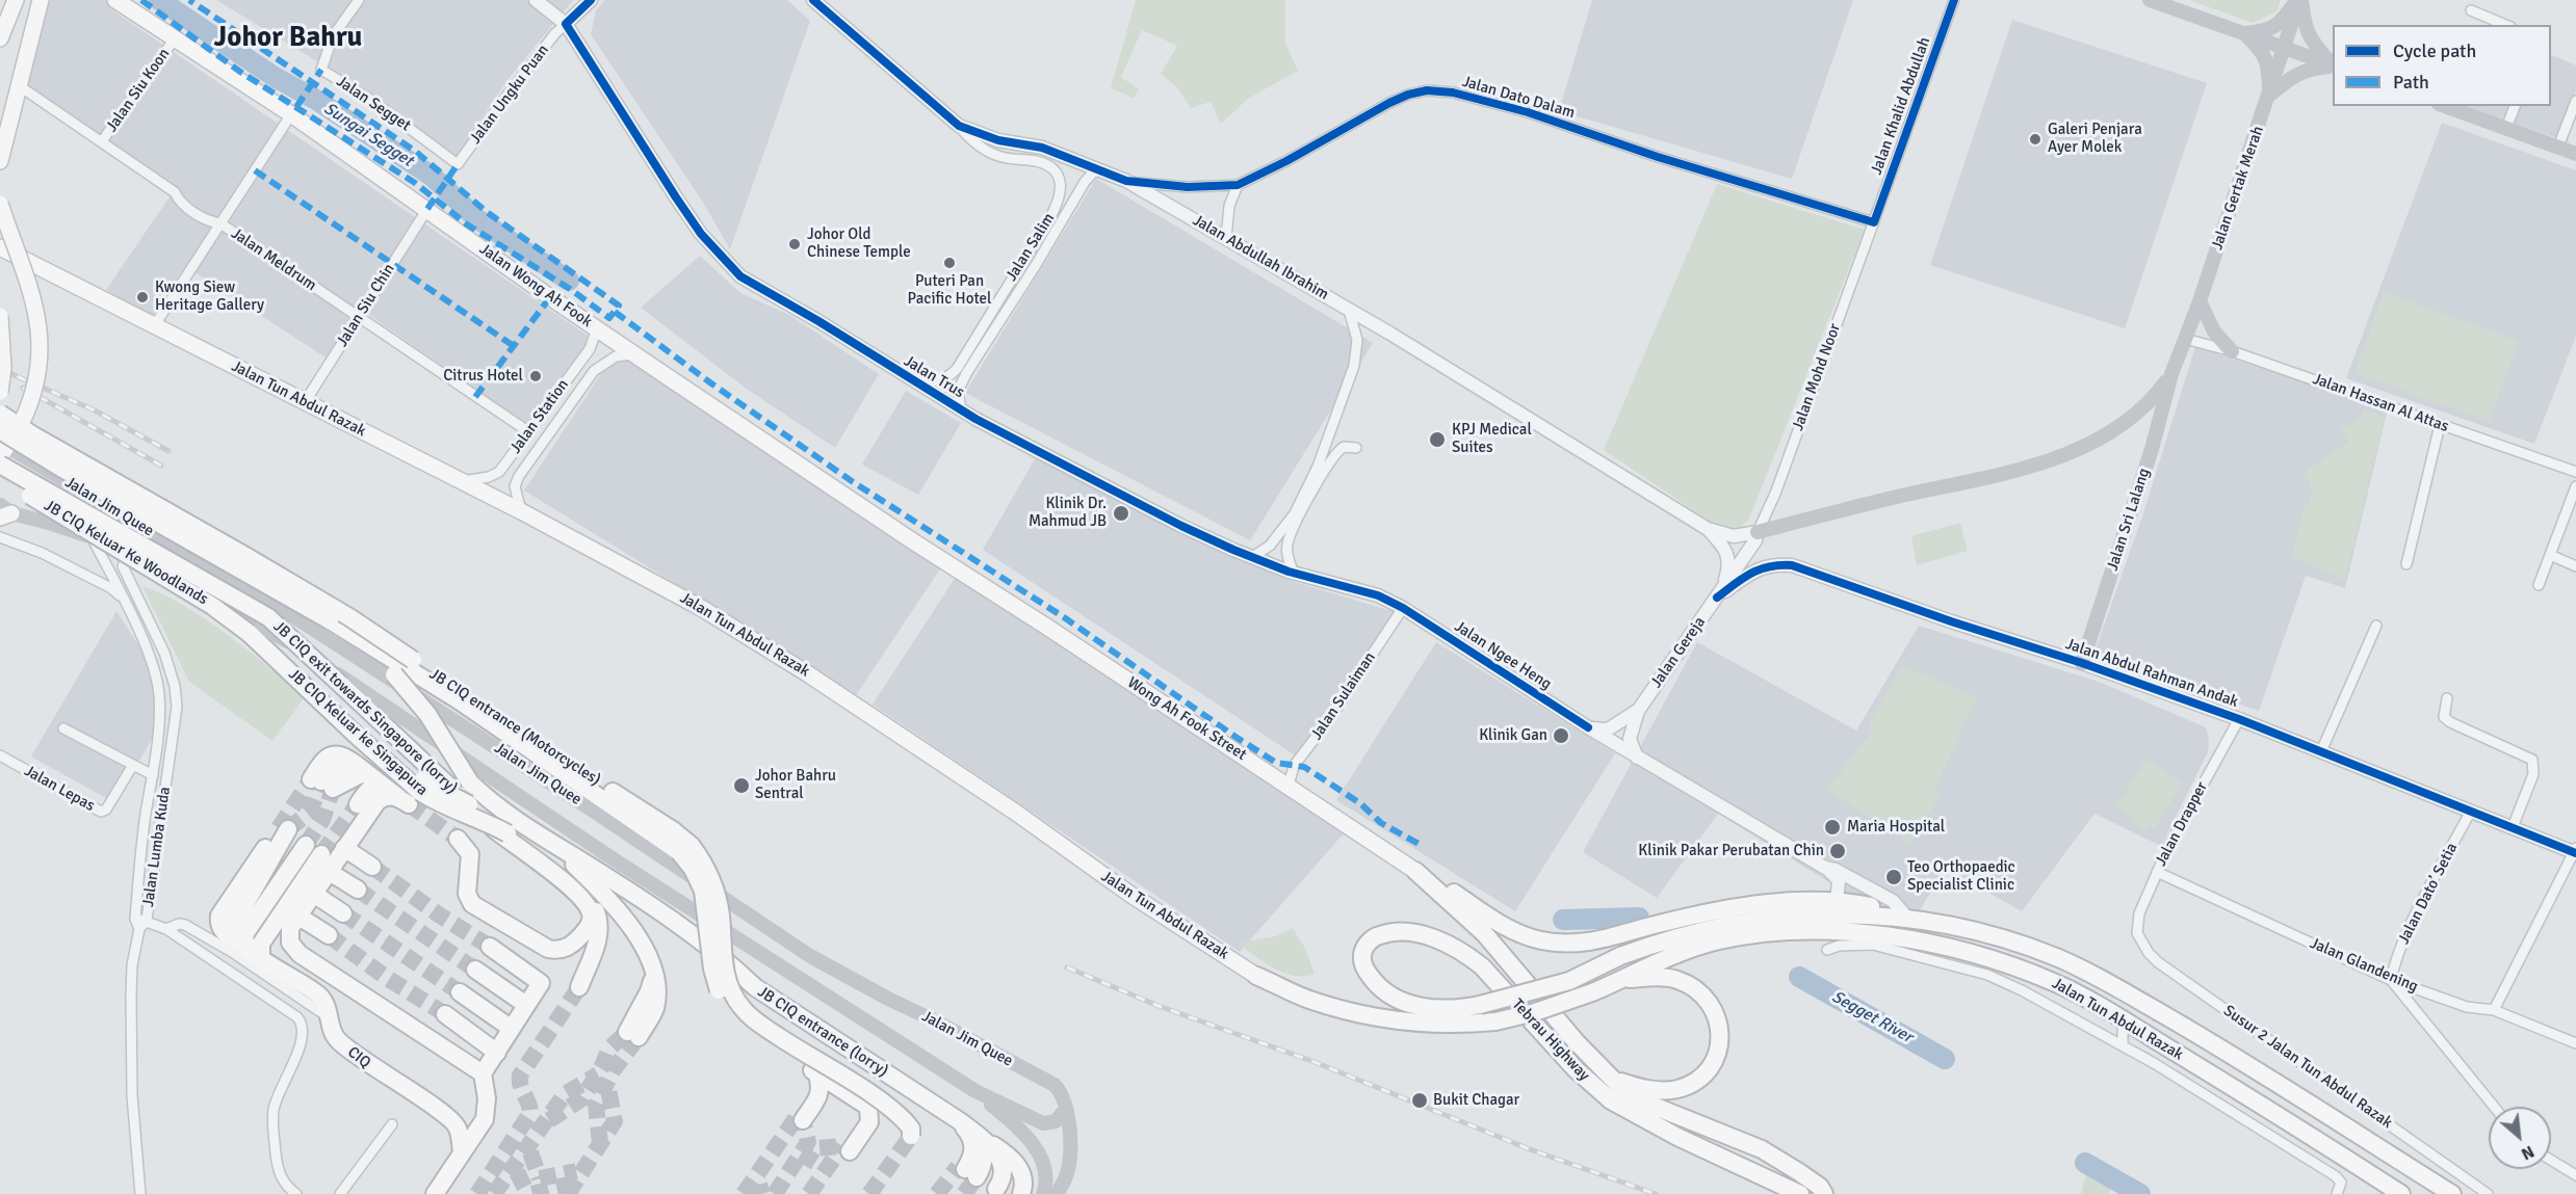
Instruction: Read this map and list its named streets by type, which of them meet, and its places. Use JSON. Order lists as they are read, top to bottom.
{
  "streets": {
    "highway": [
      "Jalan Tun Abdul Razak",
      "JB CIQ Keluar Ke Woodlands",
      "JB CIQ exit towards Singapore (lorry)",
      "JB CIQ entrance (Motorcycles)",
      "JB CIQ Keluar ke Singapura",
      "JB CIQ entrance (lorry)",
      "Tebrau Highway",
      "CIQ"
    ],
    "main road": [
      "Jalan Gertak Merah",
      "Jalan Wong Ah Fook",
      "Jalan Jim Quee",
      "Jalan Sri Lalang",
      "Wong Ah Fook Street"
    ],
    "street": [
      "Jalan Siu Koon",
      "Jalan Ungku Puan",
      "Jalan Dato Dalam",
      "Jalan Segget",
      "Jalan Khalid Abdullah",
      "Jalan Salim",
      "Jalan Abdullah Ibrahim",
      "Jalan Meldrum",
      "Jalan Siu Chin",
      "Jalan Trus",
      "Jalan Mohd Noor",
      "Jalan Hassan Al Attas",
      "Jalan Station",
      "Jalan Gereja",
      "Jalan Ngee Heng",
      "Jalan Abdul Rahman Andak",
      "Jalan Sulaiman",
      "Jalan Lepas",
      "Jalan Drapper",
      "Jalan Lumba Kuda",
      "Jalan Dato’ Setia",
      "Jalan Glandening",
      "Susur 2 Jalan Tun Abdul Razak"
    ]
  },
  "crossings": [
    ["Jalan Siu Koon", "Jalan Meldrum"],
    ["Jalan Siu Koon", "Jalan Wong Ah Fook"],
    ["Jalan Ungku Puan", "Jalan Segget"],
    ["Jalan Ungku Puan", "Jalan Trus"],
    ["Jalan Dato Dalam", "Jalan Khalid Abdullah"],
    ["Jalan Dato Dalam", "Jalan Abdullah Ibrahim"],
    ["Jalan Dato Dalam", "Jalan Mohd Noor"],
    ["Jalan Khalid Abdullah", "Jalan Mohd Noor"],
    ["Jalan Gertak Merah", "Jalan Hassan Al Attas"],
    ["Jalan Gertak Merah", "Jalan Sri Lalang"],
    ["Jalan Salim", "Jalan Abdullah Ibrahim"],
    ["Jalan Salim", "Jalan Trus"],
    ["Jalan Abdullah Ibrahim", "Jalan Mohd Noor"],
    ["Jalan Abdullah Ibrahim", "Jalan Gereja"],
    ["Jalan Abdullah Ibrahim", "Jalan Abdul Rahman Andak"],
    ["Jalan Meldrum", "Jalan Siu Chin"],
    ["Jalan Meldrum", "Jalan Station"],
    ["Jalan Wong Ah Fook", "Jalan Siu Chin"],
    ["Jalan Wong Ah Fook", "Jalan Station"],
    ["Jalan Wong Ah Fook", "Wong Ah Fook Street"],
    ["Jalan Siu Chin", "Jalan Tun Abdul Razak"],
    ["Jalan Trus", "Jalan Ngee Heng"],
    ["Jalan Trus", "Jalan Sulaiman"],
    ["Jalan Mohd Noor", "Jalan Gereja"],
    ["Jalan Tun Abdul Razak", "Jalan Station"],
    ["Jalan Tun Abdul Razak", "Jalan Ngee Heng"],
    ["Jalan Tun Abdul Razak", "Tebrau Highway"],
    ["Jalan Station", "Wong Ah Fook Street"],
    ["Jalan Jim Quee", "JB CIQ exit towards Singapore (lorry)"],
    ["Jalan Jim Quee", "Jalan Lumba Kuda"],
    ["Jalan Sri Lalang", "Jalan Abdul Rahman Andak"],
    ["JB CIQ Keluar Ke Woodlands", "JB CIQ Keluar ke Singapura"],
    ["Jalan Gereja", "Jalan Ngee Heng"],
    ["Jalan Gereja", "Jalan Abdul Rahman Andak"],
    ["Jalan Ngee Heng", "Jalan Sulaiman"],
    ["Jalan Abdul Rahman Andak", "Jalan Drapper"],
    ["Jalan Abdul Rahman Andak", "Jalan Dato’ Setia"],
    ["Jalan Sulaiman", "Wong Ah Fook Street"],
    ["Wong Ah Fook Street", "Tebrau Highway"],
    ["Jalan Drapper", "Jalan Glandening"],
    ["Jalan Drapper", "Susur 2 Jalan Tun Abdul Razak"],
    ["Jalan Dato’ Setia", "Jalan Glandening"]
  ],
  "districts": ["Johor Bahru"],
  "water": ["Sungai Segget", "Segget River"],
  "places": [
    "Galeri Penjara Ayer Molek",
    "Johor Old Chinese Temple",
    "Puteri Pan Pacific Hotel",
    "Kwong Siew Heritage Gallery",
    "Citrus Hotel",
    "KPJ Medical Suites",
    "Klinik Dr. Mahmud JB",
    "Klinik Gan",
    "Johor Bahru Sentral",
    "Maria Hospital",
    "Klinik Pakar Perubatan Chin",
    "Teo Orthopaedic Specialist Clinic",
    "Bukit Chagar"
  ],
  "legend": ["Cycle path", "Path"],
  "north": "bottom right"
}
